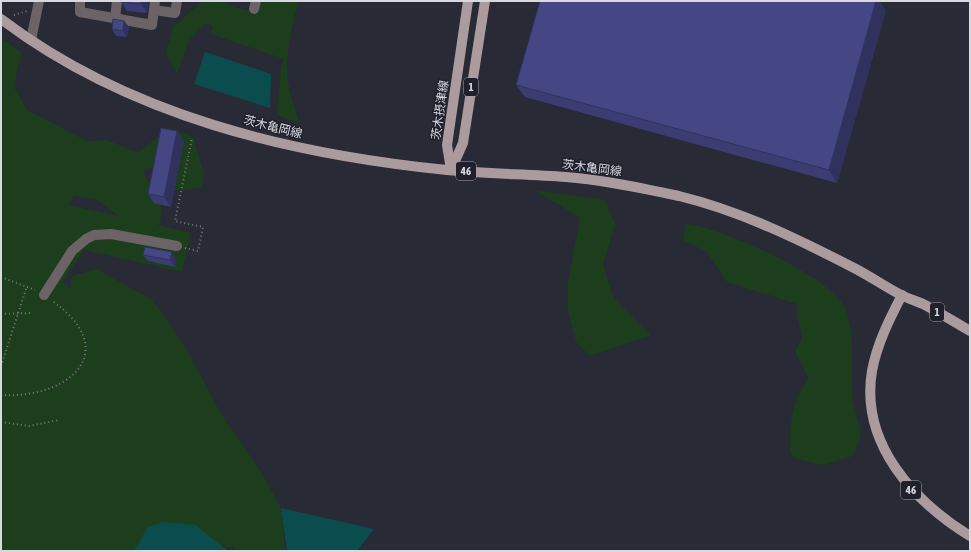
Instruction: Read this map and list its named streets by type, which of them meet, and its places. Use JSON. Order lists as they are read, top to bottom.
{
  "streets": {
    "main road": [
      "1",
      "茨木摂津線",
      "茨木亀岡線",
      "46"
    ]
  },
  "crossings": [
    ["1", "茨木摂津線"],
    ["1", "茨木亀岡線"],
    ["1", "46"],
    ["茨木摂津線", "茨木亀岡線"],
    ["茨木亀岡線", "46"]
  ]
}
